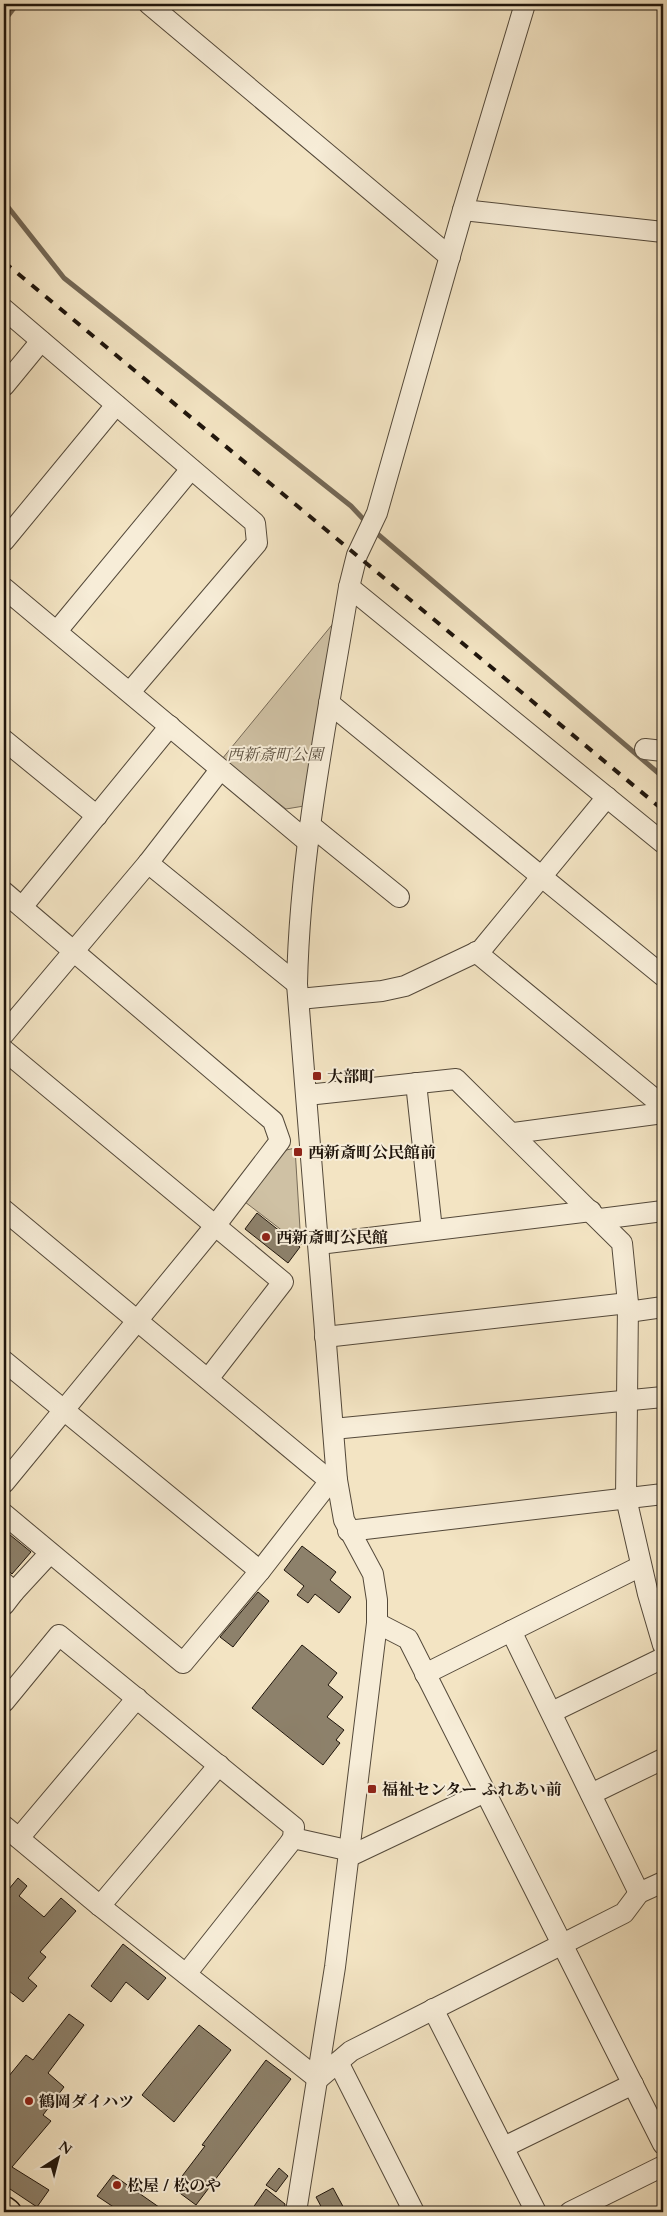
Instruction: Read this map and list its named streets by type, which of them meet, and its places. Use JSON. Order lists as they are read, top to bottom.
{
  "parks": ["西新斎町公園"],
  "places": {
    "transit": ["大部町", "西新斎町公民館前", "福祉センター ふれあい前"],
    "other": ["西新斎町公民館", "鶴岡ダイハツ", "松屋 / 松のや"]
  },
  "north": "top right"
}
